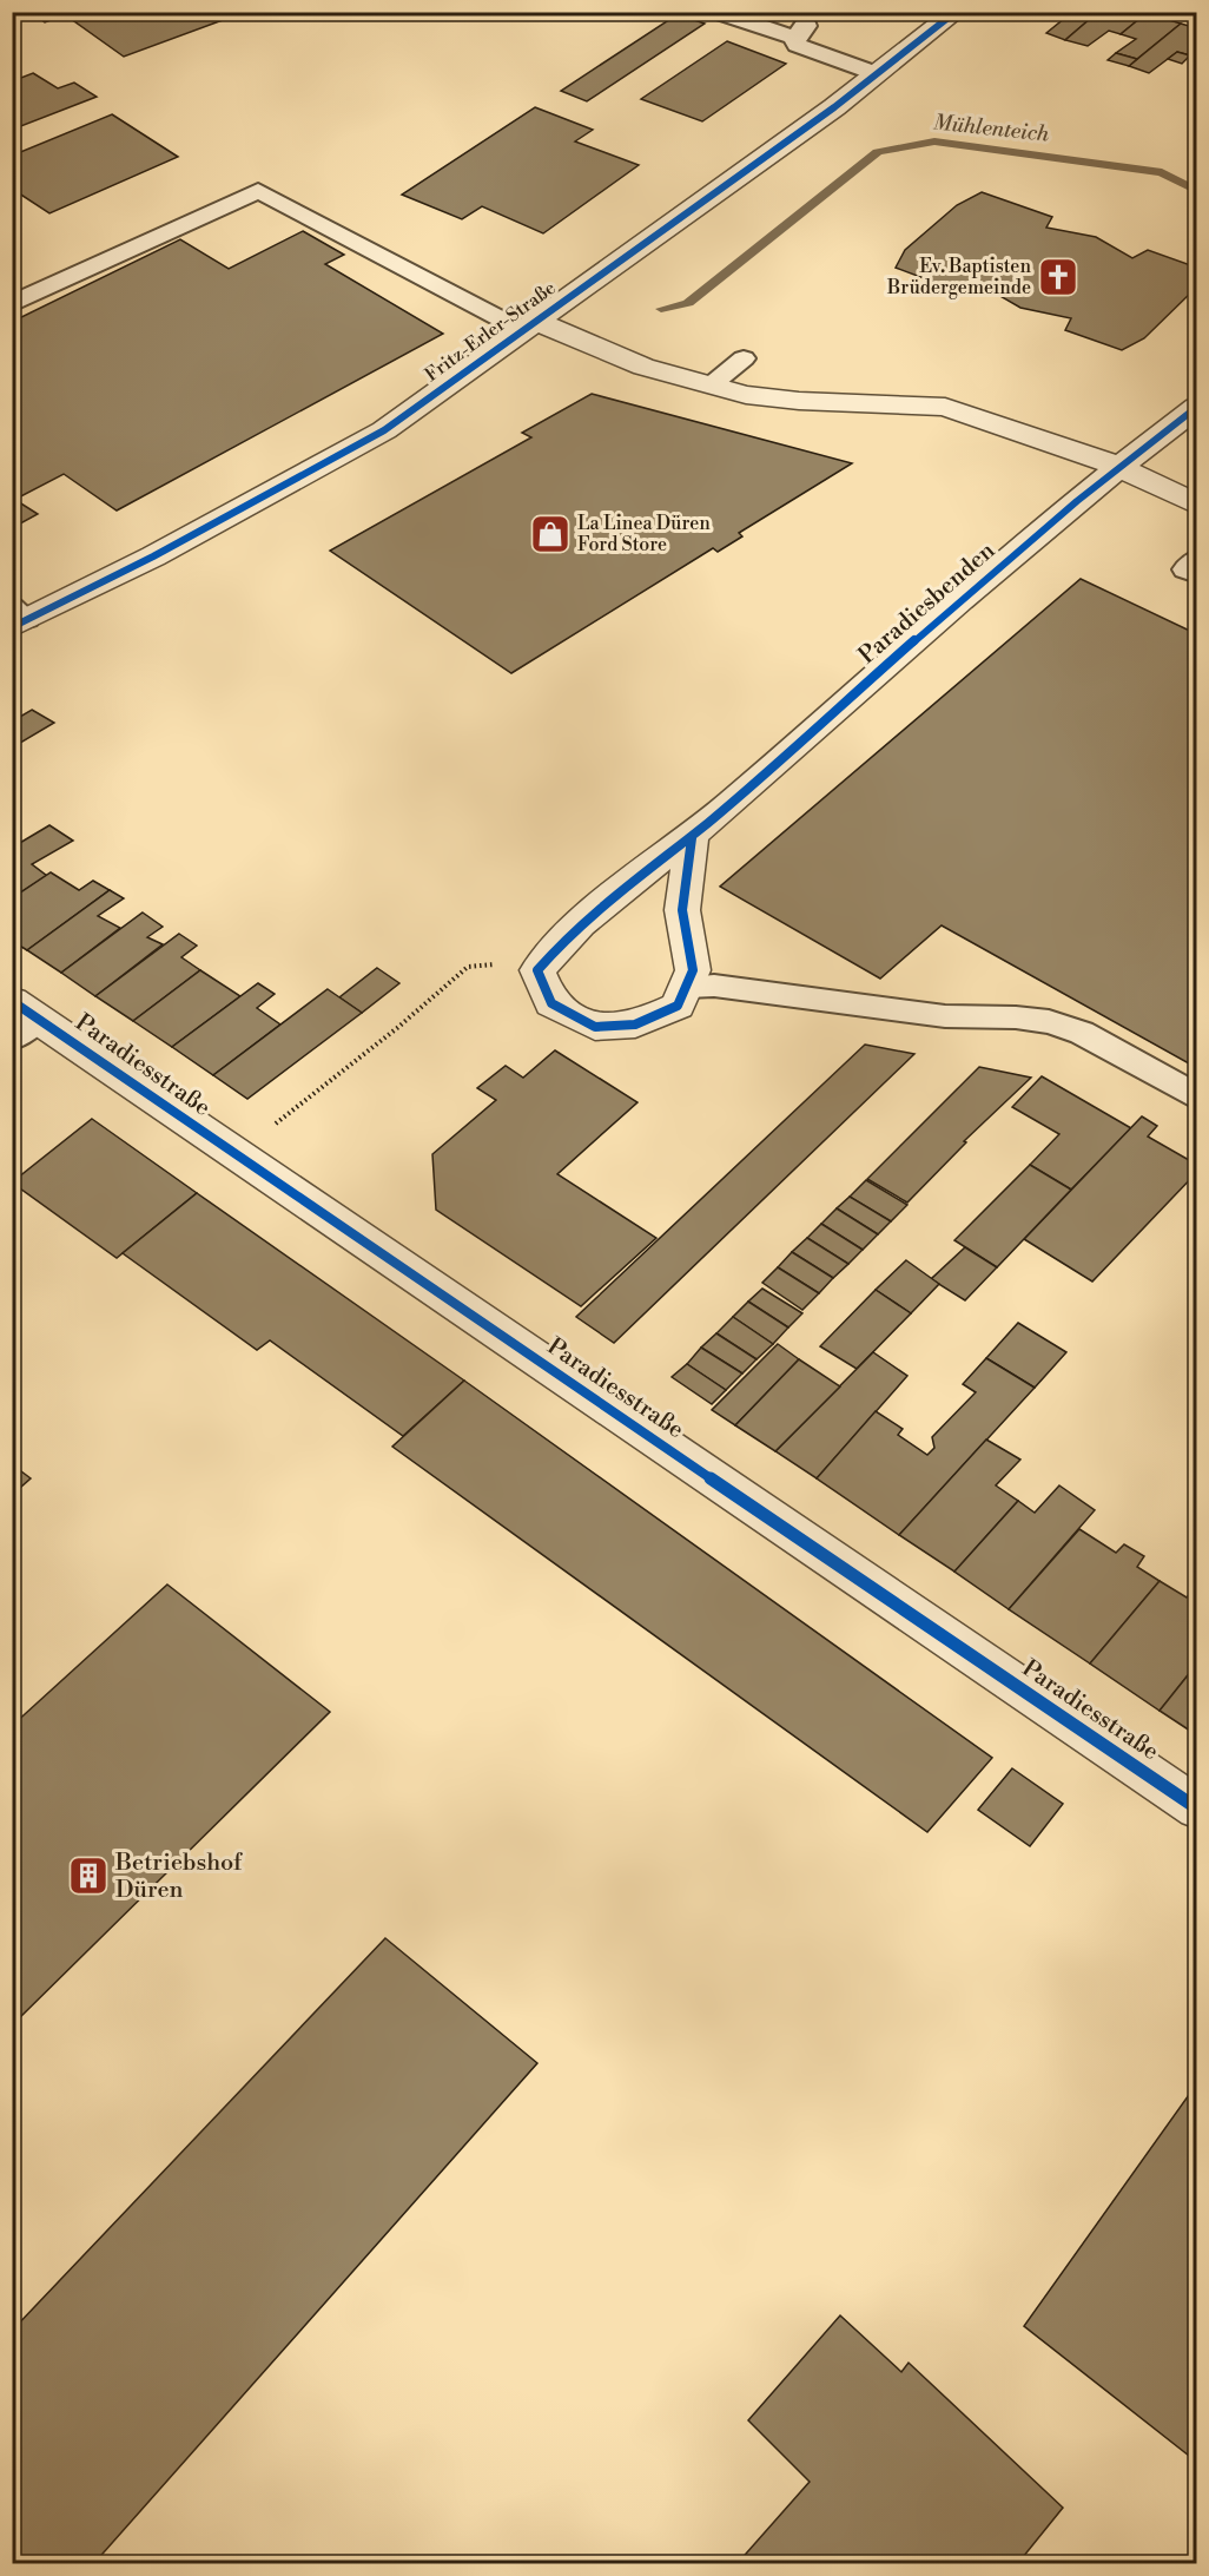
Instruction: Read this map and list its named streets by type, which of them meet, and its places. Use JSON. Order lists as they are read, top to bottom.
{
  "streets": {
    "street": ["Fritz-Erler-Straße", "Paradiesbenden", "Paradiesstraße"]
  },
  "water": ["Mühlenteich"],
  "places": {
    "church": ["Ev. Baptisten Brüdergemeinde"],
    "shop": ["La Linea Düren Ford Store"],
    "building": ["Betriebshof Düren"]
  }
}
